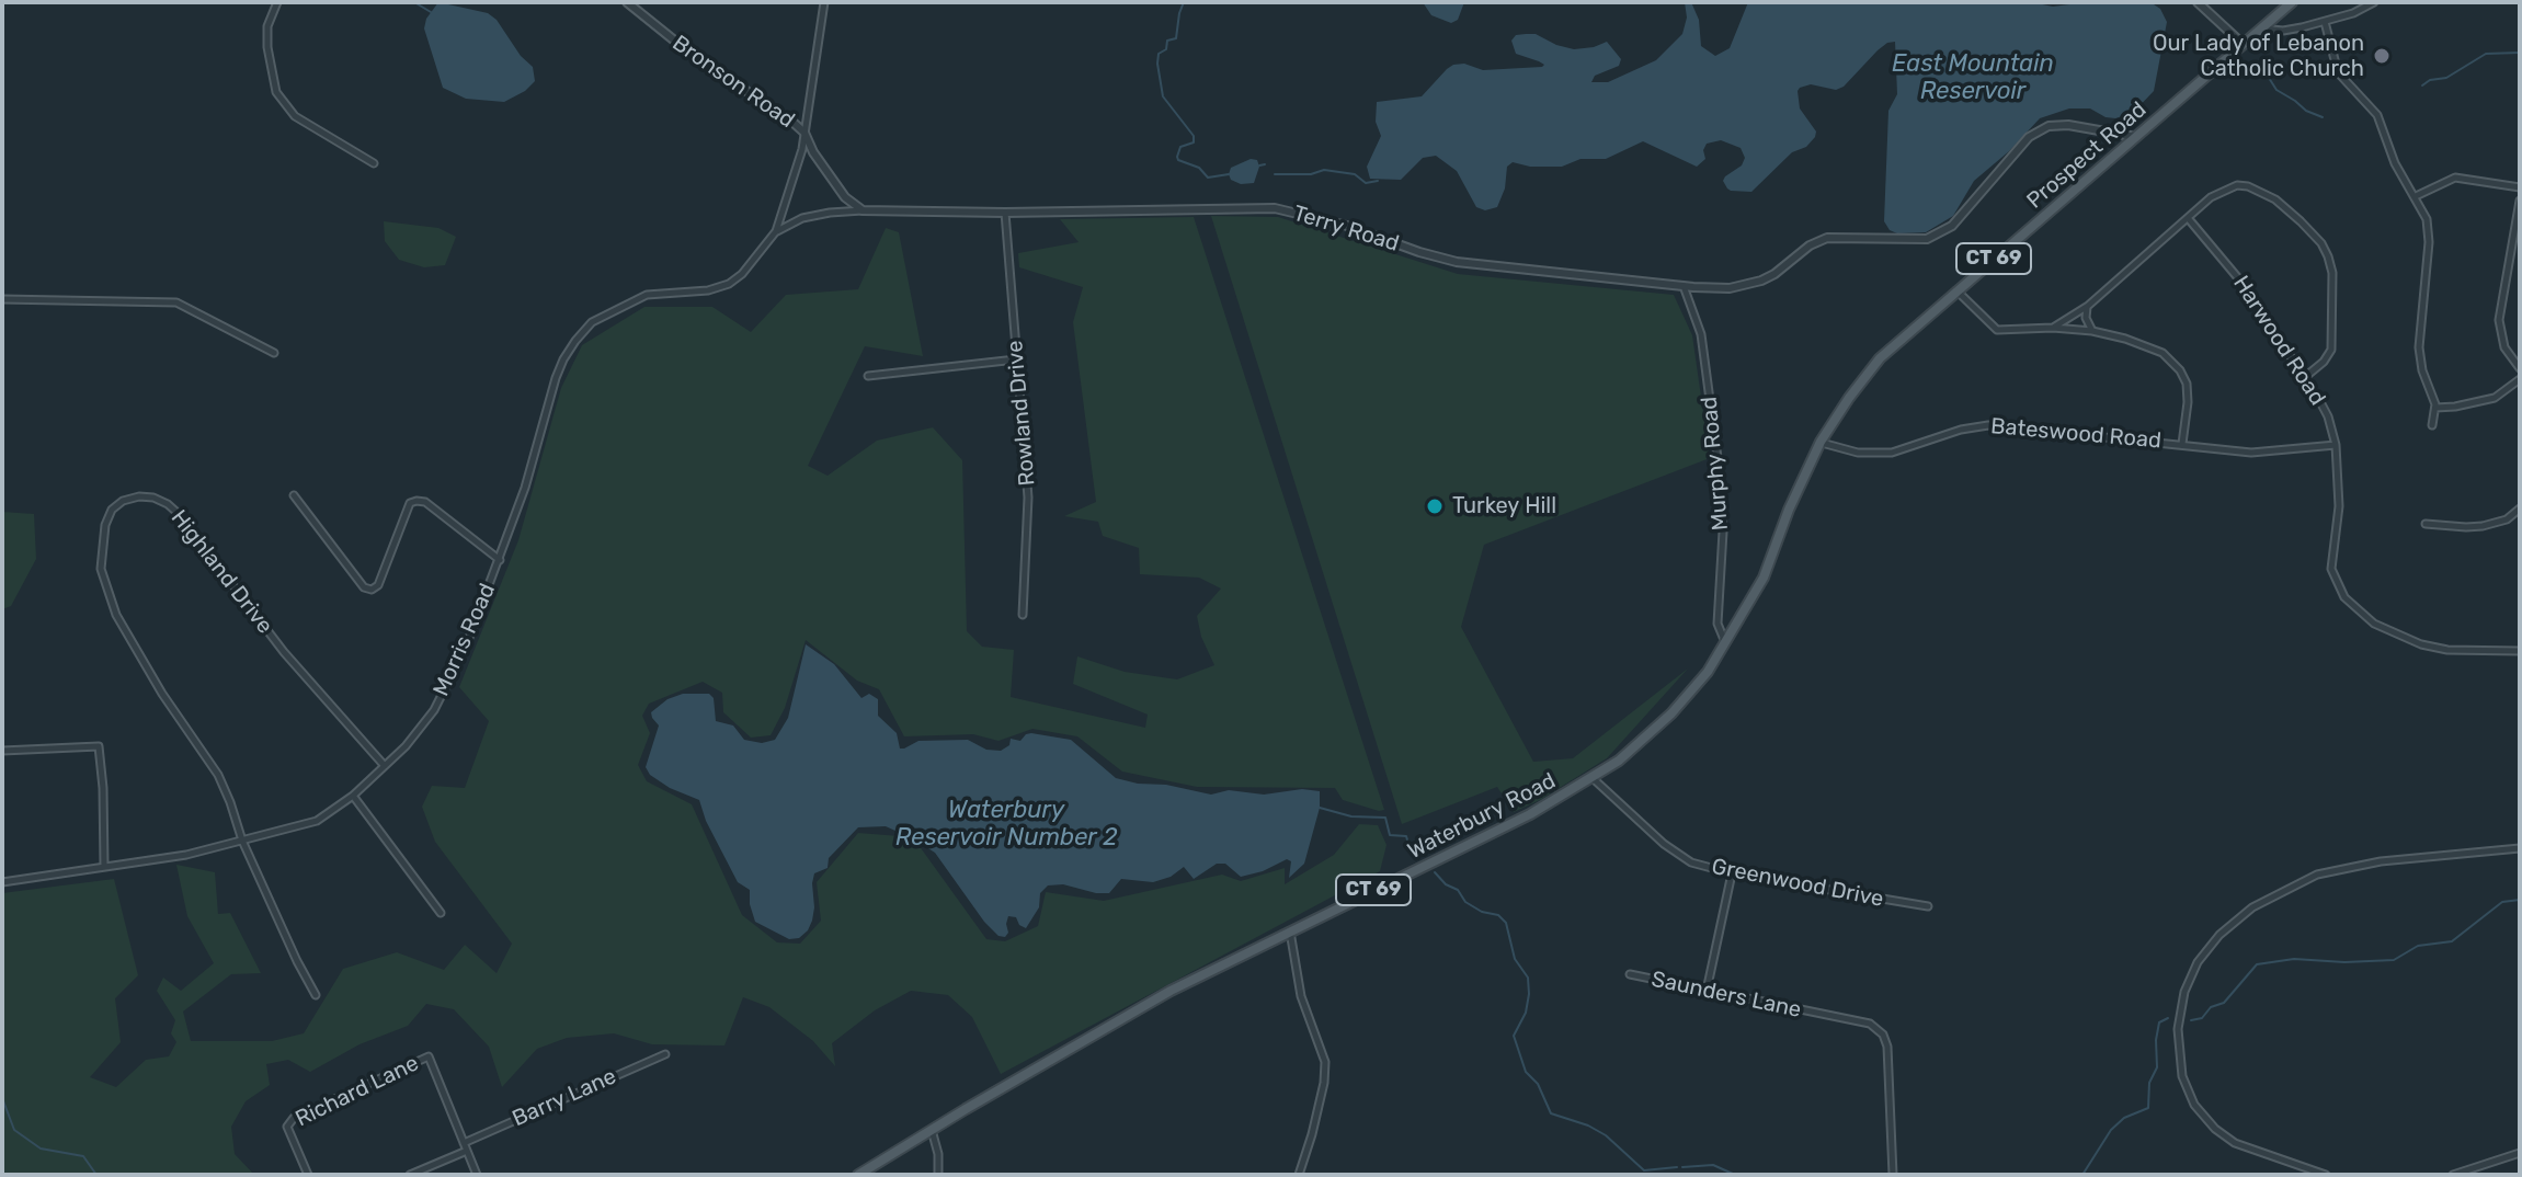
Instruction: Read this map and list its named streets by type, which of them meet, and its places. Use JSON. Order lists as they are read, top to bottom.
{
  "streets": {
    "main road": ["Prospect Road", "CT 69", "Waterbury Road"],
    "street": [
      "Bronson Road",
      "Terry Road",
      "Harwood Road",
      "Rowland Drive",
      "Bateswood Road",
      "Murphy Road",
      "Highland Drive",
      "Morris Road",
      "Greenwood Drive",
      "Saunders Lane",
      "Richard Lane",
      "Barry Lane"
    ]
  },
  "crossings": [
    ["Bronson Road", "Terry Road"],
    ["Prospect Road", "Terry Road"],
    ["Prospect Road", "Bateswood Road"],
    ["Prospect Road", "Waterbury Road"],
    ["Terry Road", "Rowland Drive"],
    ["Terry Road", "Murphy Road"],
    ["Terry Road", "Morris Road"],
    ["Harwood Road", "Bateswood Road"],
    ["Murphy Road", "Waterbury Road"],
    ["Highland Drive", "Morris Road"],
    ["Waterbury Road", "Greenwood Drive"],
    ["Richard Lane", "Barry Lane"]
  ],
  "water": ["East Mountain Reservoir", "Waterbury Reservoir Number 2"],
  "places": ["Our Lady of Lebanon Catholic Church", "Turkey Hill"]
}
